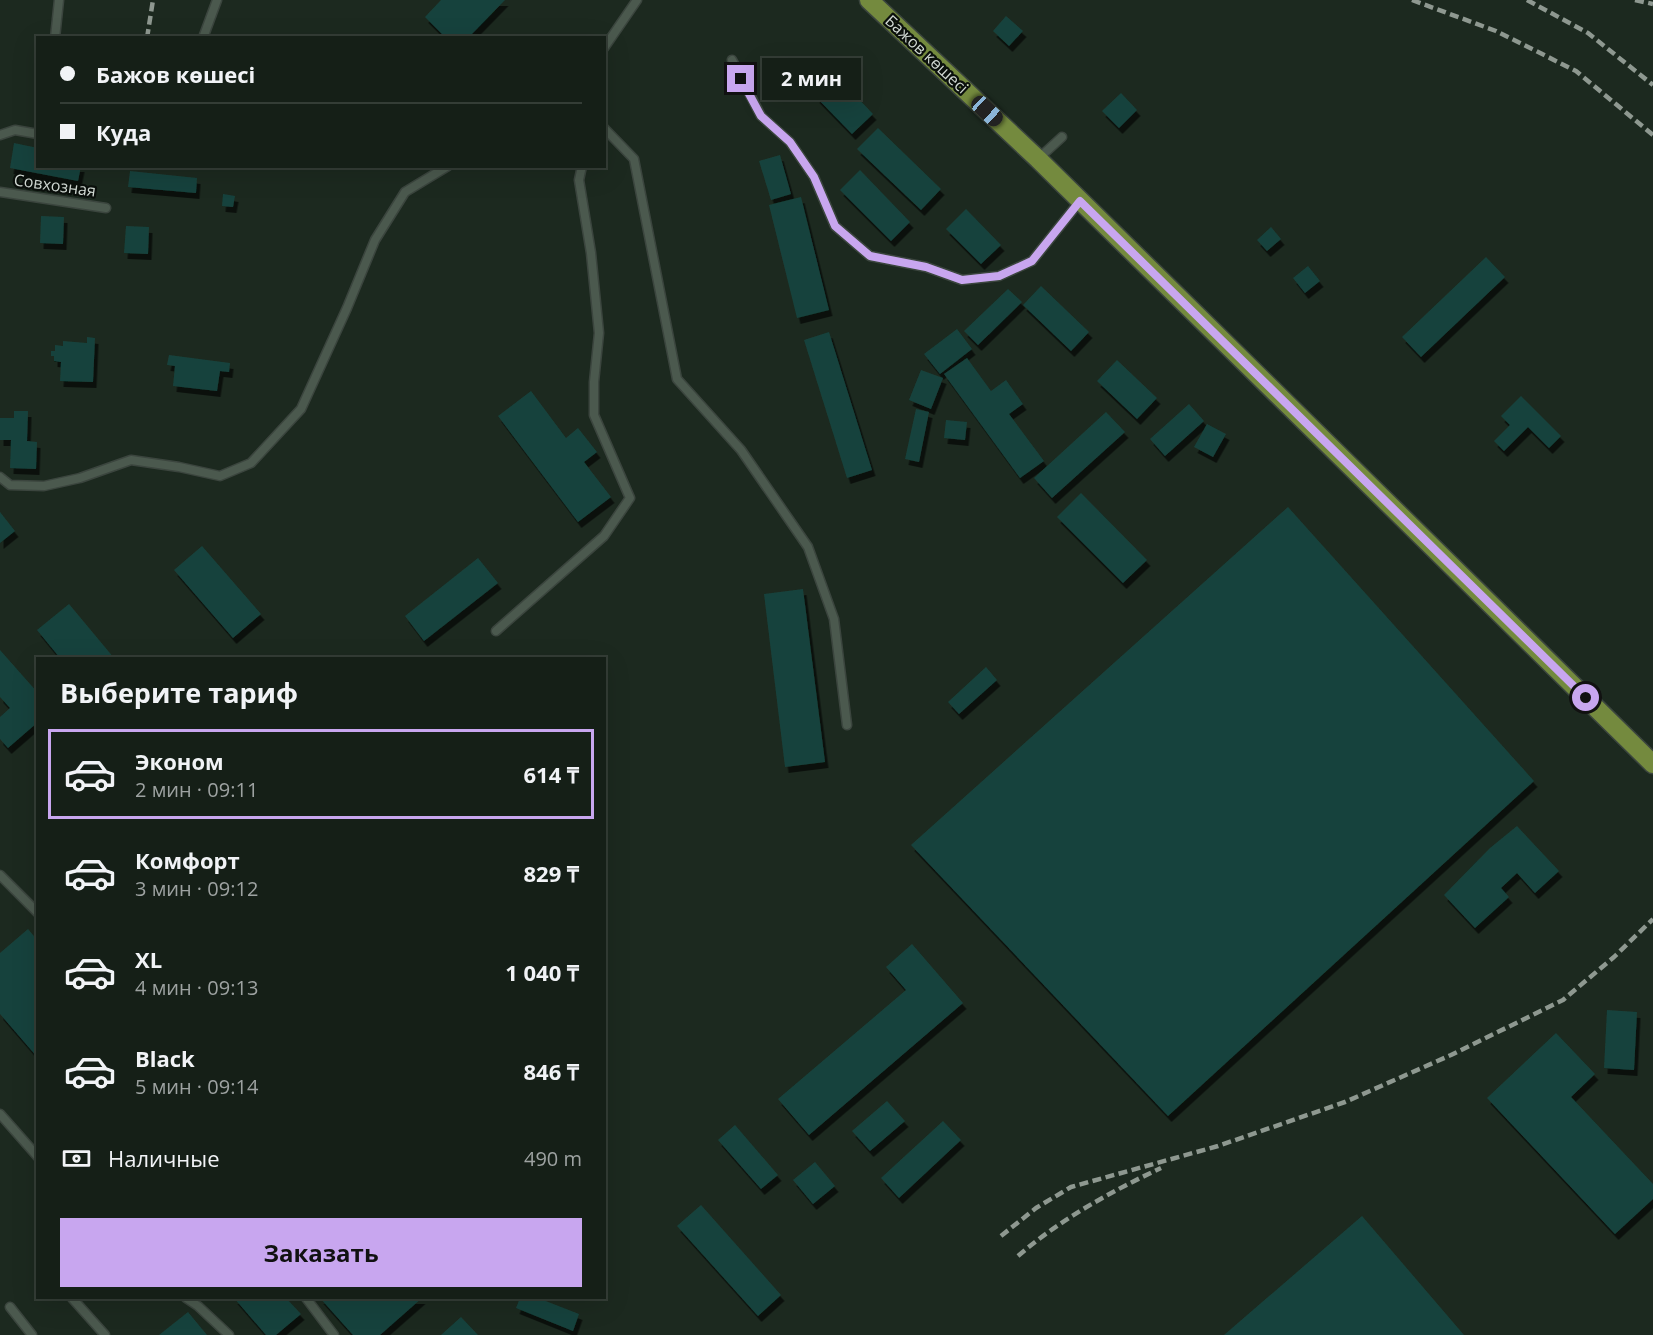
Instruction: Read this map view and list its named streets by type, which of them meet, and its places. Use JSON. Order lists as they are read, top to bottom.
{
  "streets": {
    "main road": ["Бажов көшесі"],
    "lane": ["Совхозная"]
  },
  "page": {
    "banner": ["Бажов көшесі", "Куда"],
    "bubble": "2 мин",
    "heading": "Выберите тариф",
    "list": [
      {
        "name": "Эконом",
        "note": "2 мин · 09:11",
        "value": "614 ₸"
      },
      {
        "name": "Комфорт",
        "note": "3 мин · 09:12",
        "value": "829 ₸"
      },
      {
        "name": "XL",
        "note": "4 мин · 09:13",
        "value": "1 040 ₸"
      },
      {
        "name": "Black",
        "note": "5 мин · 09:14",
        "value": "846 ₸"
      }
    ],
    "pay": ["Наличные", "490 m"],
    "buttons": "Заказать"
  }
}
